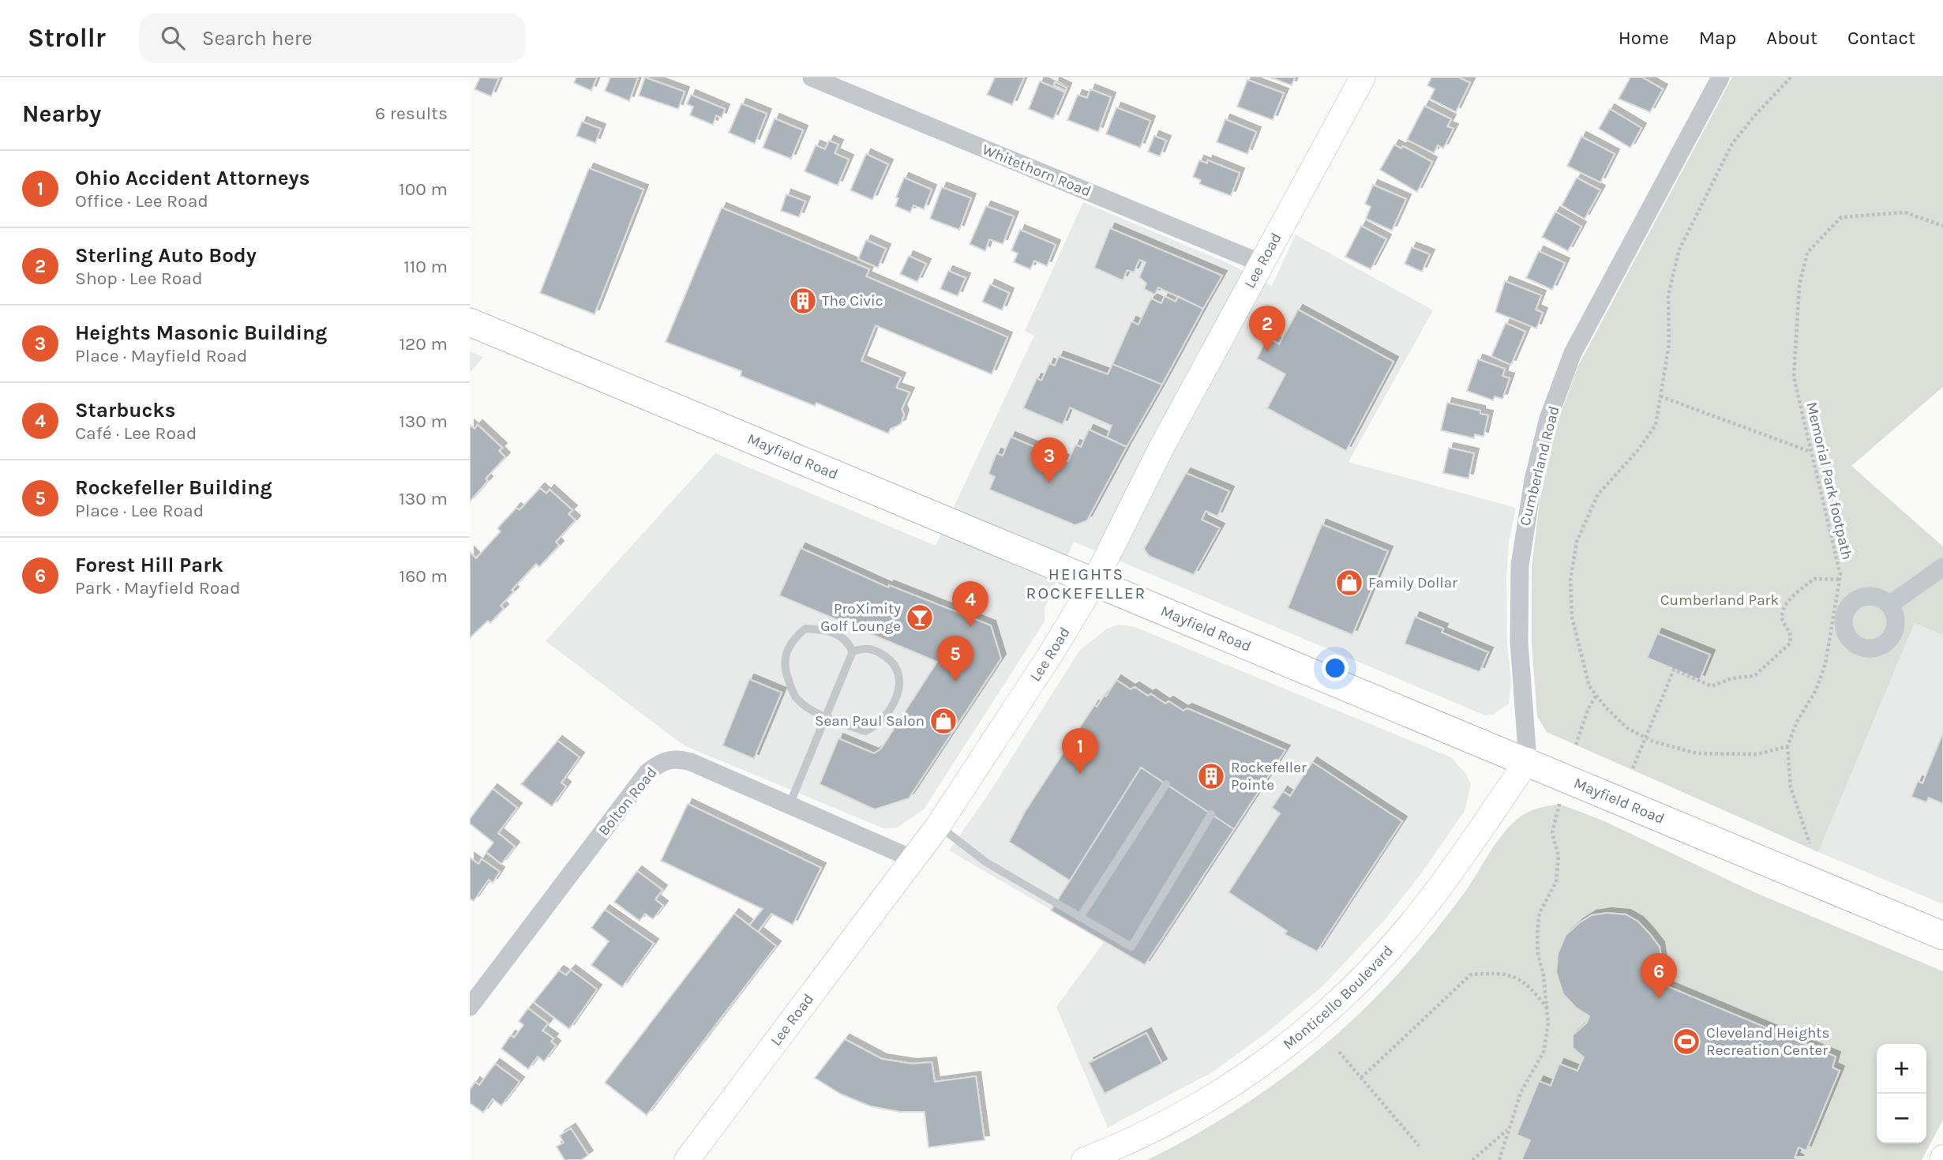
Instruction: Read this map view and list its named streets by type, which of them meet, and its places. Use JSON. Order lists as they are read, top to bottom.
{
  "streets": {
    "main road": ["Lee Road", "Mayfield Road", "Monticello Boulevard"],
    "street": ["Whitethorn Road", "Cumberland Road", "Bolton Road"],
    "path": ["Memorial Park footpath"]
  },
  "crossings": [
    ["Whitethorn Road", "Lee Road"],
    ["Lee Road", "Mayfield Road"],
    ["Lee Road", "Bolton Road"],
    ["Mayfield Road", "Cumberland Road"],
    ["Mayfield Road", "Monticello Boulevard"],
    ["Cumberland Road", "Monticello Boulevard"]
  ],
  "districts": ["HEIGHTS ROCKEFELLER"],
  "parks": ["Cumberland Park"],
  "places": {
    "building": ["The Civic", "Rockefeller Pointe"],
    "shop": ["Family Dollar", "Sean Paul Salon"],
    "bar": ["ProXimity Golf Lounge"],
    "sports": ["Cleveland Heights Recreation Center"]
  },
  "page": {
    "header": "Strollr",
    "search": "Search here",
    "nav": [
      "Home",
      "Map",
      "About",
      "Contact"
    ],
    "heading": ["Nearby", "6 results"],
    "list": [
      {
        "mark": "1",
        "name": "Ohio Accident Attorneys",
        "note": "Office · Lee Road",
        "value": "100 m"
      },
      {
        "mark": "2",
        "name": "Sterling Auto Body",
        "note": "Shop · Lee Road",
        "value": "110 m"
      },
      {
        "mark": "3",
        "name": "Heights Masonic Building",
        "note": "Place · Mayfield Road",
        "value": "120 m"
      },
      {
        "mark": "4",
        "name": "Starbucks",
        "note": "Café · Lee Road",
        "value": "130 m"
      },
      {
        "mark": "5",
        "name": "Rockefeller Building",
        "note": "Place · Lee Road",
        "value": "130 m"
      },
      {
        "mark": "6",
        "name": "Forest Hill Park",
        "note": "Park · Mayfield Road",
        "value": "160 m"
      }
    ],
    "pins": [
      "2",
      "3",
      "4",
      "5",
      "1",
      "6"
    ],
    "map_buttons": ["+", "−"]
  }
}
